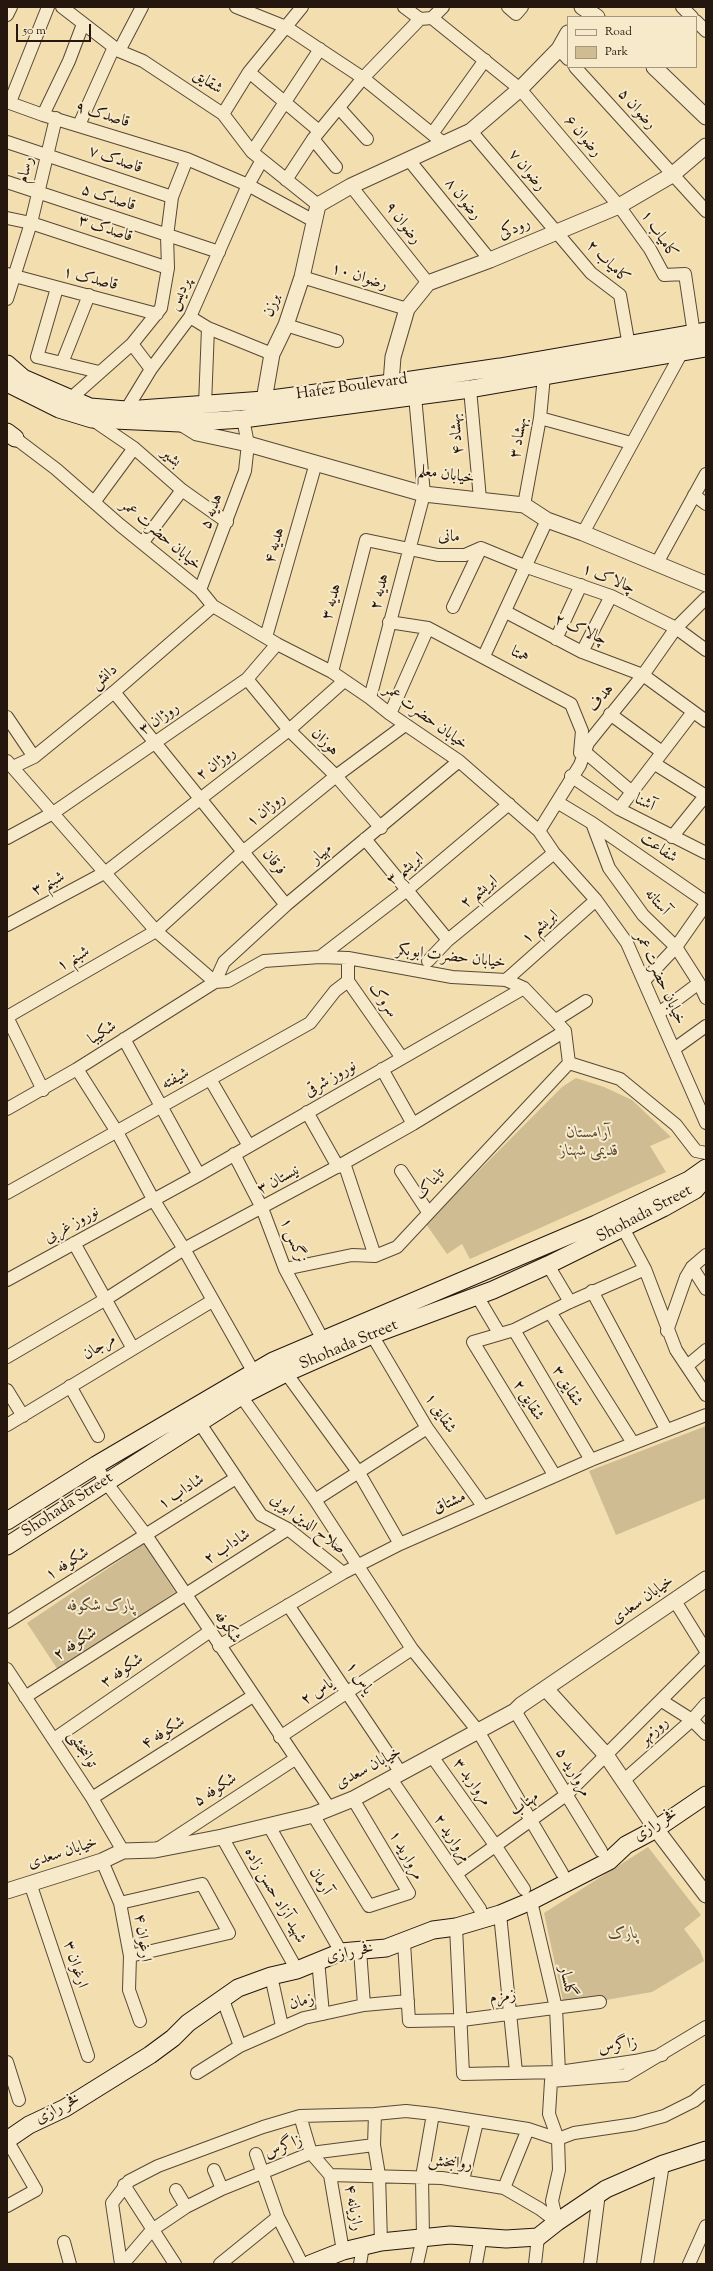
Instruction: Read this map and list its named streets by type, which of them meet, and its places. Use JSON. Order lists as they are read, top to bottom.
{
  "streets": {
    "main road": ["Hafez Boulevard", "Shohada Street", "فخر رازی"],
    "street": [
      "شقایق",
      "رضوان ۵",
      "قاصدک ۹",
      "رضوان ۶",
      "قاصدک ۷",
      "رسام",
      "رضوان ۷",
      "قاصدک ۵",
      "رضوان ۸",
      "رضوان ۹",
      "قاصدک ۳",
      "رودکی",
      "کامیاب ۱",
      "کامیاب ۲",
      "رضوان ۱۰",
      "قاصدک ۱",
      "پردیس",
      "برزن",
      "بهشاد ۴",
      "بهشاد ۳",
      "بشیر",
      "خیابان معلم",
      "هدیه ۵",
      "خیابان حضرت عمر",
      "مانی",
      "هدیه ۴",
      "چالاک ۱",
      "هدیه ۲",
      "هدیه ۳",
      "چالاک ۲",
      "همتا",
      "دانش",
      "هدف",
      "روژان ۳",
      "هوزان",
      "روژان ۲",
      "آشنا",
      "روژان ۱",
      "شفاعت",
      "مهیار",
      "فرقان",
      "ابریشم ۳",
      "شبنم ۳",
      "ابریشم ۲",
      "آستانه",
      "ابریشم ۱",
      "خیابان حضرت ابوبکر",
      "شبنم ۱",
      "سروک",
      "شکیبا",
      "شیفته",
      "نوروز شرقی",
      "نیستان ۳",
      "تابناک",
      "نوروز غربی",
      "نرگس ۱",
      "مرجان",
      "شقایق ۳",
      "شقایق ۲",
      "شقایق ۱",
      "شاداب ۱",
      "مشتاق",
      "صلاح الدین ابوبی",
      "شاداب ۲",
      "شکوفه ۱",
      "خیابان سعدی",
      "شکوفه",
      "شکوفه ۲",
      "شکوفه ۳",
      "یاس ۱",
      "یاس ۲",
      "روزمهر",
      "شکوفه ۴",
      "توانبخشی",
      "مروارید ۵",
      "مرواربد ۳",
      "شکوفه ۵",
      "مهتاب",
      "مروارید ۲",
      "مروارید ۱",
      "آرمان",
      "شهید آزاد حسن زاده",
      "ارغوان ۴",
      "ارغوان ۳",
      "گلسار",
      "زمزم",
      "زمان",
      "زاگرس",
      "روانبخش",
      "رازیانه ۴"
    ]
  },
  "crossings": [
    ["شقایق", "پردیس"],
    ["شقایق", "برزن"],
    ["رضوان ۵", "رودکی"],
    ["قاصدک ۹", "رسام"],
    ["قاصدک ۹", "پردیس"],
    ["قاصدک ۹", "برزن"],
    ["رضوان ۶", "رودکی"],
    ["رضوان ۶", "کامیاب ۱"],
    ["قاصدک ۷", "رسام"],
    ["رسام", "قاصدک ۵"],
    ["رسام", "قاصدک ۳"],
    ["رسام", "قاصدک ۱"],
    ["رضوان ۷", "رودکی"],
    ["رضوان ۷", "کامیاب ۲"],
    ["قاصدک ۵", "پردیس"],
    ["رضوان ۸", "رودکی"],
    ["رضوان ۹", "رودکی"],
    ["رودکی", "کامیاب ۱"],
    ["رودکی", "کامیاب ۲"],
    ["کامیاب ۱", "Hafez Boulevard"],
    ["کامیاب ۲", "Hafez Boulevard"],
    ["رضوان ۱۰", "برزن"],
    ["پردیس", "Hafez Boulevard"],
    ["برزن", "Hafez Boulevard"],
    ["Hafez Boulevard", "بهشاد ۴"],
    ["Hafez Boulevard", "بهشاد ۳"],
    ["Hafez Boulevard", "بشیر"],
    ["Hafez Boulevard", "خیابان معلم"],
    ["Hafez Boulevard", "هدیه ۵"],
    ["بهشاد ۴", "خیابان معلم"],
    ["بهشاد ۳", "خیابان معلم"],
    ["بشیر", "هدیه ۵"],
    ["خیابان معلم", "هدیه ۵"],
    ["خیابان معلم", "هدیه ۴"],
    ["خیابان معلم", "هدیه ۲"],
    ["هدیه ۵", "خیابان حضرت عمر"],
    ["خیابان حضرت عمر", "هدیه ۴"],
    ["خیابان حضرت عمر", "هدیه ۲"],
    ["خیابان حضرت عمر", "هدیه ۳"],
    ["خیابان حضرت عمر", "دانش"],
    ["خیابان حضرت عمر", "هدف"],
    ["خیابان حضرت عمر", "روژان ۳"],
    ["خیابان حضرت عمر", "روژان ۲"],
    ["خیابان حضرت عمر", "روژان ۱"],
    ["خیابان حضرت عمر", "مهیار"],
    ["خیابان حضرت عمر", "ابریشم ۳"],
    ["خیابان حضرت عمر", "ابریشم ۲"],
    ["خیابان حضرت عمر", "ابریشم ۱"],
    ["مانی", "چالاک ۱"],
    ["مانی", "هدیه ۲"],
    ["مانی", "هدیه ۳"],
    ["چالاک ۱", "هدف"],
    ["هدیه ۲", "همتا"],
    ["چالاک ۲", "هدف"],
    ["همتا", "هدف"],
    ["دانش", "فرقان"],
    ["هدف", "آشنا"],
    ["هدف", "شفاعت"],
    ["روژان ۳", "هوزان"],
    ["روژان ۳", "فرقان"],
    ["هوزان", "روژان ۲"],
    ["هوزان", "روژان ۱"],
    ["هوزان", "مهیار"],
    ["روژان ۲", "فرقان"],
    ["روژان ۲", "شبنم ۳"],
    ["روژان ۱", "فرقان"],
    ["روژان ۱", "شبنم ۱"],
    ["شفاعت", "آستانه"],
    ["مهیار", "فرقان"],
    ["مهیار", "خیابان حضرت ابوبکر"],
    ["مهیار", "شکیبا"],
    ["ابریشم ۳", "خیابان حضرت ابوبکر"],
    ["ابریشم ۱", "خیابان حضرت ابوبکر"],
    ["خیابان حضرت ابوبکر", "سروک"],
    ["خیابان حضرت ابوبکر", "شکیبا"],
    ["خیابان حضرت ابوبکر", "نوروز شرقی"],
    ["خیابان حضرت ابوبکر", "نیستان ۳"],
    ["سروک", "شیفته"],
    ["سروک", "نوروز شرقی"],
    ["نوروز شرقی", "نوروز غربی"],
    ["نوروز شرقی", "نرگس ۱"],
    ["نیستان ۳", "نرگس ۱"],
    ["تابناک", "نرگس ۱"],
    ["Shohada Street", "نرگس ۱"],
    ["Shohada Street", "شقایق ۱"],
    ["Shohada Street", "صلاح الدین ابوبی"],
    ["Shohada Street", "شکوفه"],
    ["شقایق ۳", "مشتاق"],
    ["شقایق ۲", "مشتاق"],
    ["شقایق ۱", "مشتاق"],
    ["شاداب ۱", "صلاح الدین ابوبی"],
    ["شاداب ۱", "شکوفه ۱"],
    ["شاداب ۱", "شکوفه"],
    ["مشتاق", "صلاح الدین ابوبی"],
    ["مشتاق", "شکوفه"],
    ["مشتاق", "یاس ۱"],
    ["صلاح الدین ابوبی", "شاداب ۲"],
    ["شاداب ۲", "شکوفه"],
    ["شاداب ۲", "شکوفه ۲"],
    ["شکوفه ۱", "شکوفه"],
    ["خیابان سعدی", "شکوفه"],
    ["خیابان سعدی", "یاس ۱"],
    ["خیابان سعدی", "توانبخشی"],
    ["خیابان سعدی", "مروارید ۵"],
    ["خیابان سعدی", "مرواربد ۳"],
    ["خیابان سعدی", "شکوفه ۵"],
    ["خیابان سعدی", "مروارید ۲"],
    ["خیابان سعدی", "مروارید ۱"],
    ["خیابان سعدی", "آرمان"],
    ["خیابان سعدی", "شهید آزاد حسن زاده"],
    ["خیابان سعدی", "ارغوان ۴"],
    ["خیابان سعدی", "ارغوان ۳"],
    ["شکوفه", "شکوفه ۲"],
    ["شکوفه", "شکوفه ۳"],
    ["شکوفه", "یاس ۲"],
    ["شکوفه", "شکوفه ۴"],
    ["شکوفه", "شکوفه ۵"],
    ["شکوفه ۲", "توانبخشی"],
    ["شکوفه ۳", "توانبخشی"],
    ["یاس ۱", "یاس ۲"],
    ["یاس ۱", "مروارید ۲"],
    ["شکوفه ۴", "توانبخشی"],
    ["مروارید ۵", "مهتاب"],
    ["مرواربد ۳", "مهتاب"],
    ["مرواربد ۳", "فخر رازی"],
    ["مرواربد ۳", "گلسار"],
    ["مهتاب", "مروارید ۲"],
    ["فخر رازی", "مروارید ۲"],
    ["فخر رازی", "آرمان"],
    ["فخر رازی", "شهید آزاد حسن زاده"],
    ["فخر رازی", "گلسار"],
    ["گلسار", "زمزم"],
    ["گلسار", "زاگرس"],
    ["گلسار", "روانبخش"],
    ["زمزم", "زمان"],
    ["زمزم", "زاگرس"],
    ["زاگرس", "رازیانه ۴"],
    ["روانبخش", "رازیانه ۴"]
  ],
  "parks": ["آرامستان قدیمی شهناز", "پارک شکوفه", "پارک"],
  "legend": ["Road", "Park"],
  "scale_bar": "50 m"
}
